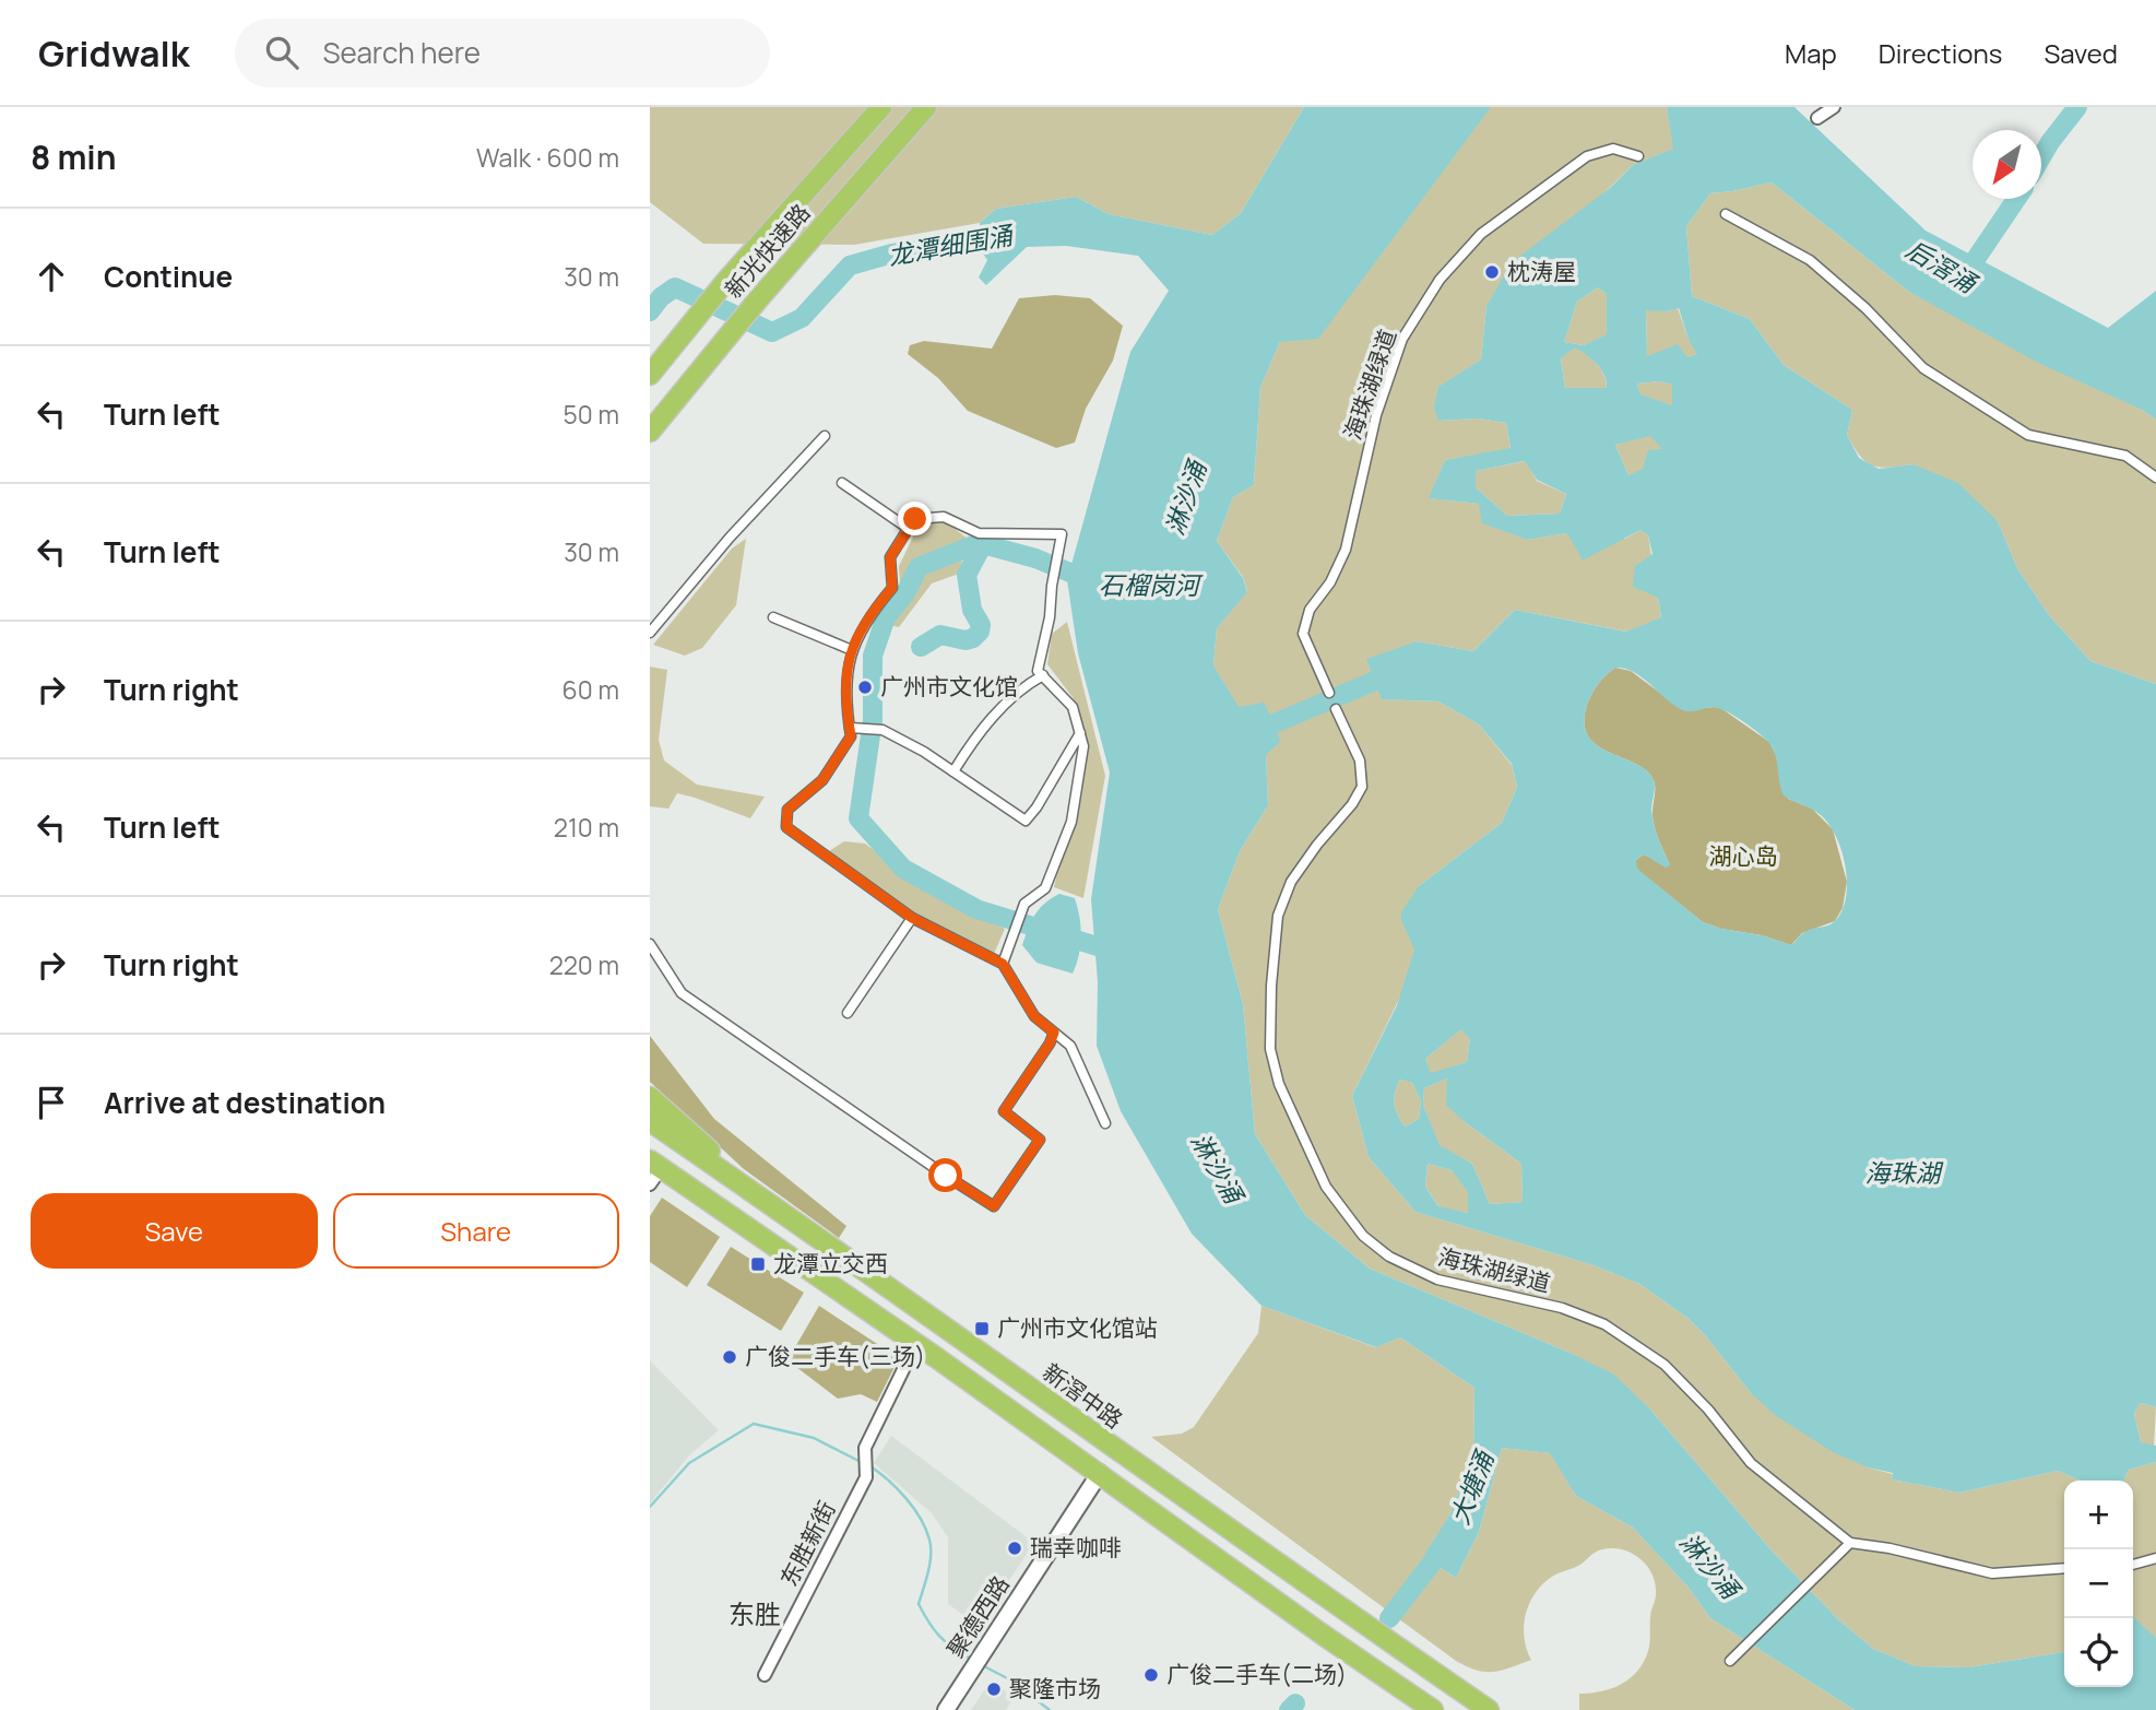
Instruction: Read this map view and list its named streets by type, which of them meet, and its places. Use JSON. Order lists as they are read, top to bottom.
{
  "streets": {
    "highway": ["新光快速路", "新滘中路"],
    "street": ["海珠湖绿道", "东胜新街", "聚德西路"]
  },
  "districts": ["东胜"],
  "water": [
    "龙潭细围涌",
    "后滘涌",
    "淋沙涌",
    "石榴岗河",
    "海珠湖",
    "大塘涌"
  ],
  "parks": ["湖心岛"],
  "places": {
    "other": [
      "枕涛屋",
      "广州市文化馆",
      "广俊二手车(三场)",
      "瑞幸咖啡",
      "广俊二手车(二场)",
      "聚隆市场"
    ],
    "transit": ["龙潭立交西", "广州市文化馆站"]
  },
  "north": "bottom left",
  "page": {
    "header": "Gridwalk",
    "search": "Search here",
    "nav": ["Map", "Directions", "Saved"],
    "heading": ["8 min", "Walk · 600 m"],
    "list": [
      ["Continue", "30 m"],
      ["Turn left", "50 m"],
      ["Turn left", "30 m"],
      ["Turn right", "60 m"],
      ["Turn left", "210 m"],
      ["Turn right", "220 m"],
      "Arrive at destination"
    ],
    "buttons": ["Save", "Share"],
    "map_buttons": ["+", "−"]
  }
}
